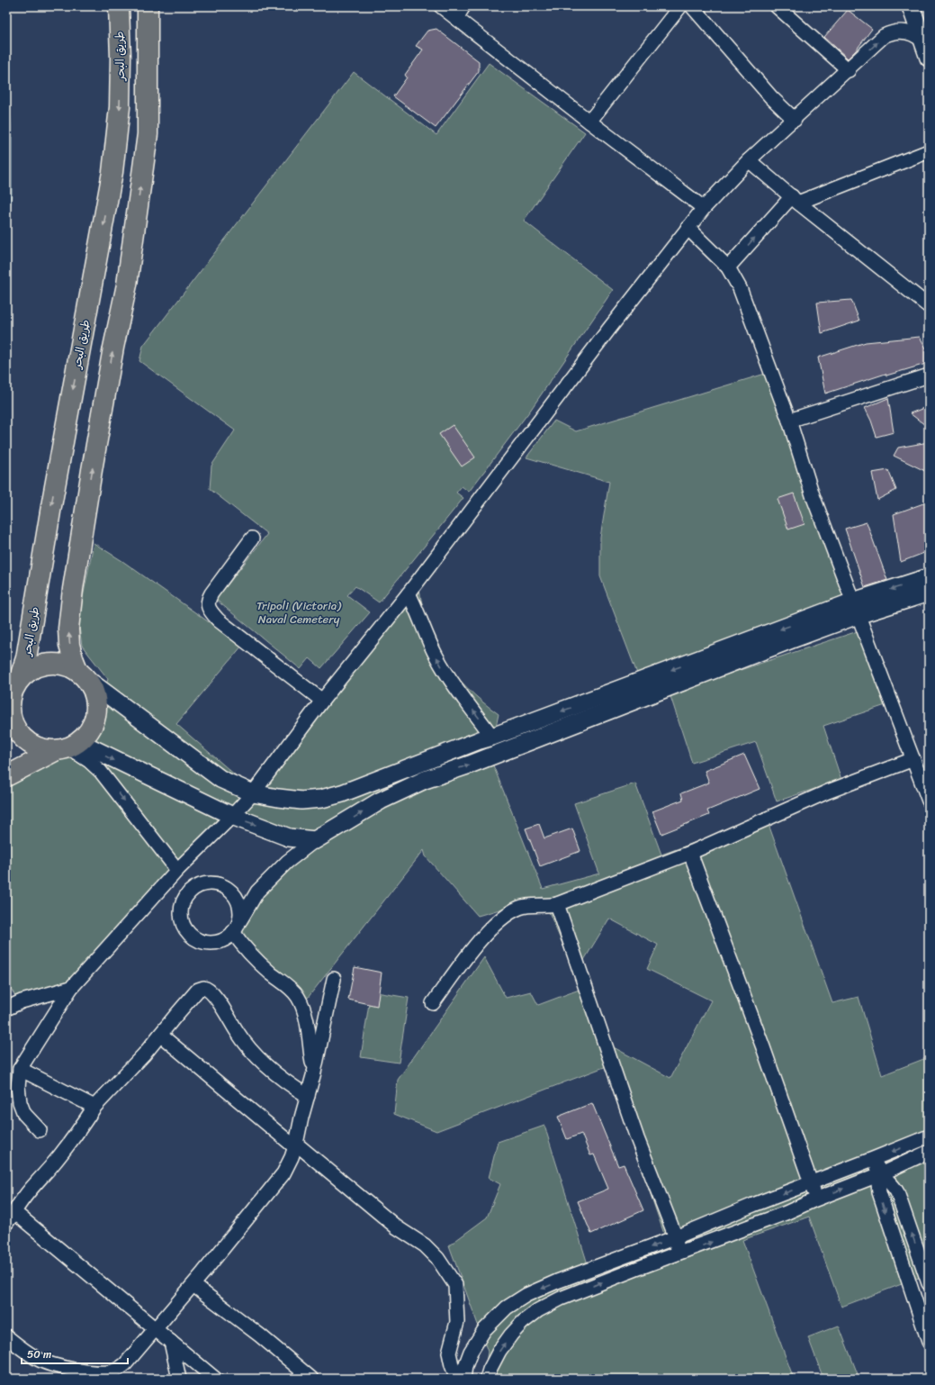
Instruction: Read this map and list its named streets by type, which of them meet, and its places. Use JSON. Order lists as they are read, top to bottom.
{
  "streets": {
    "highway": ["طريق البحر"]
  },
  "parks": ["Tripoli (Victoria) Naval Cemetery"],
  "scale_bar": "50 m"
}
